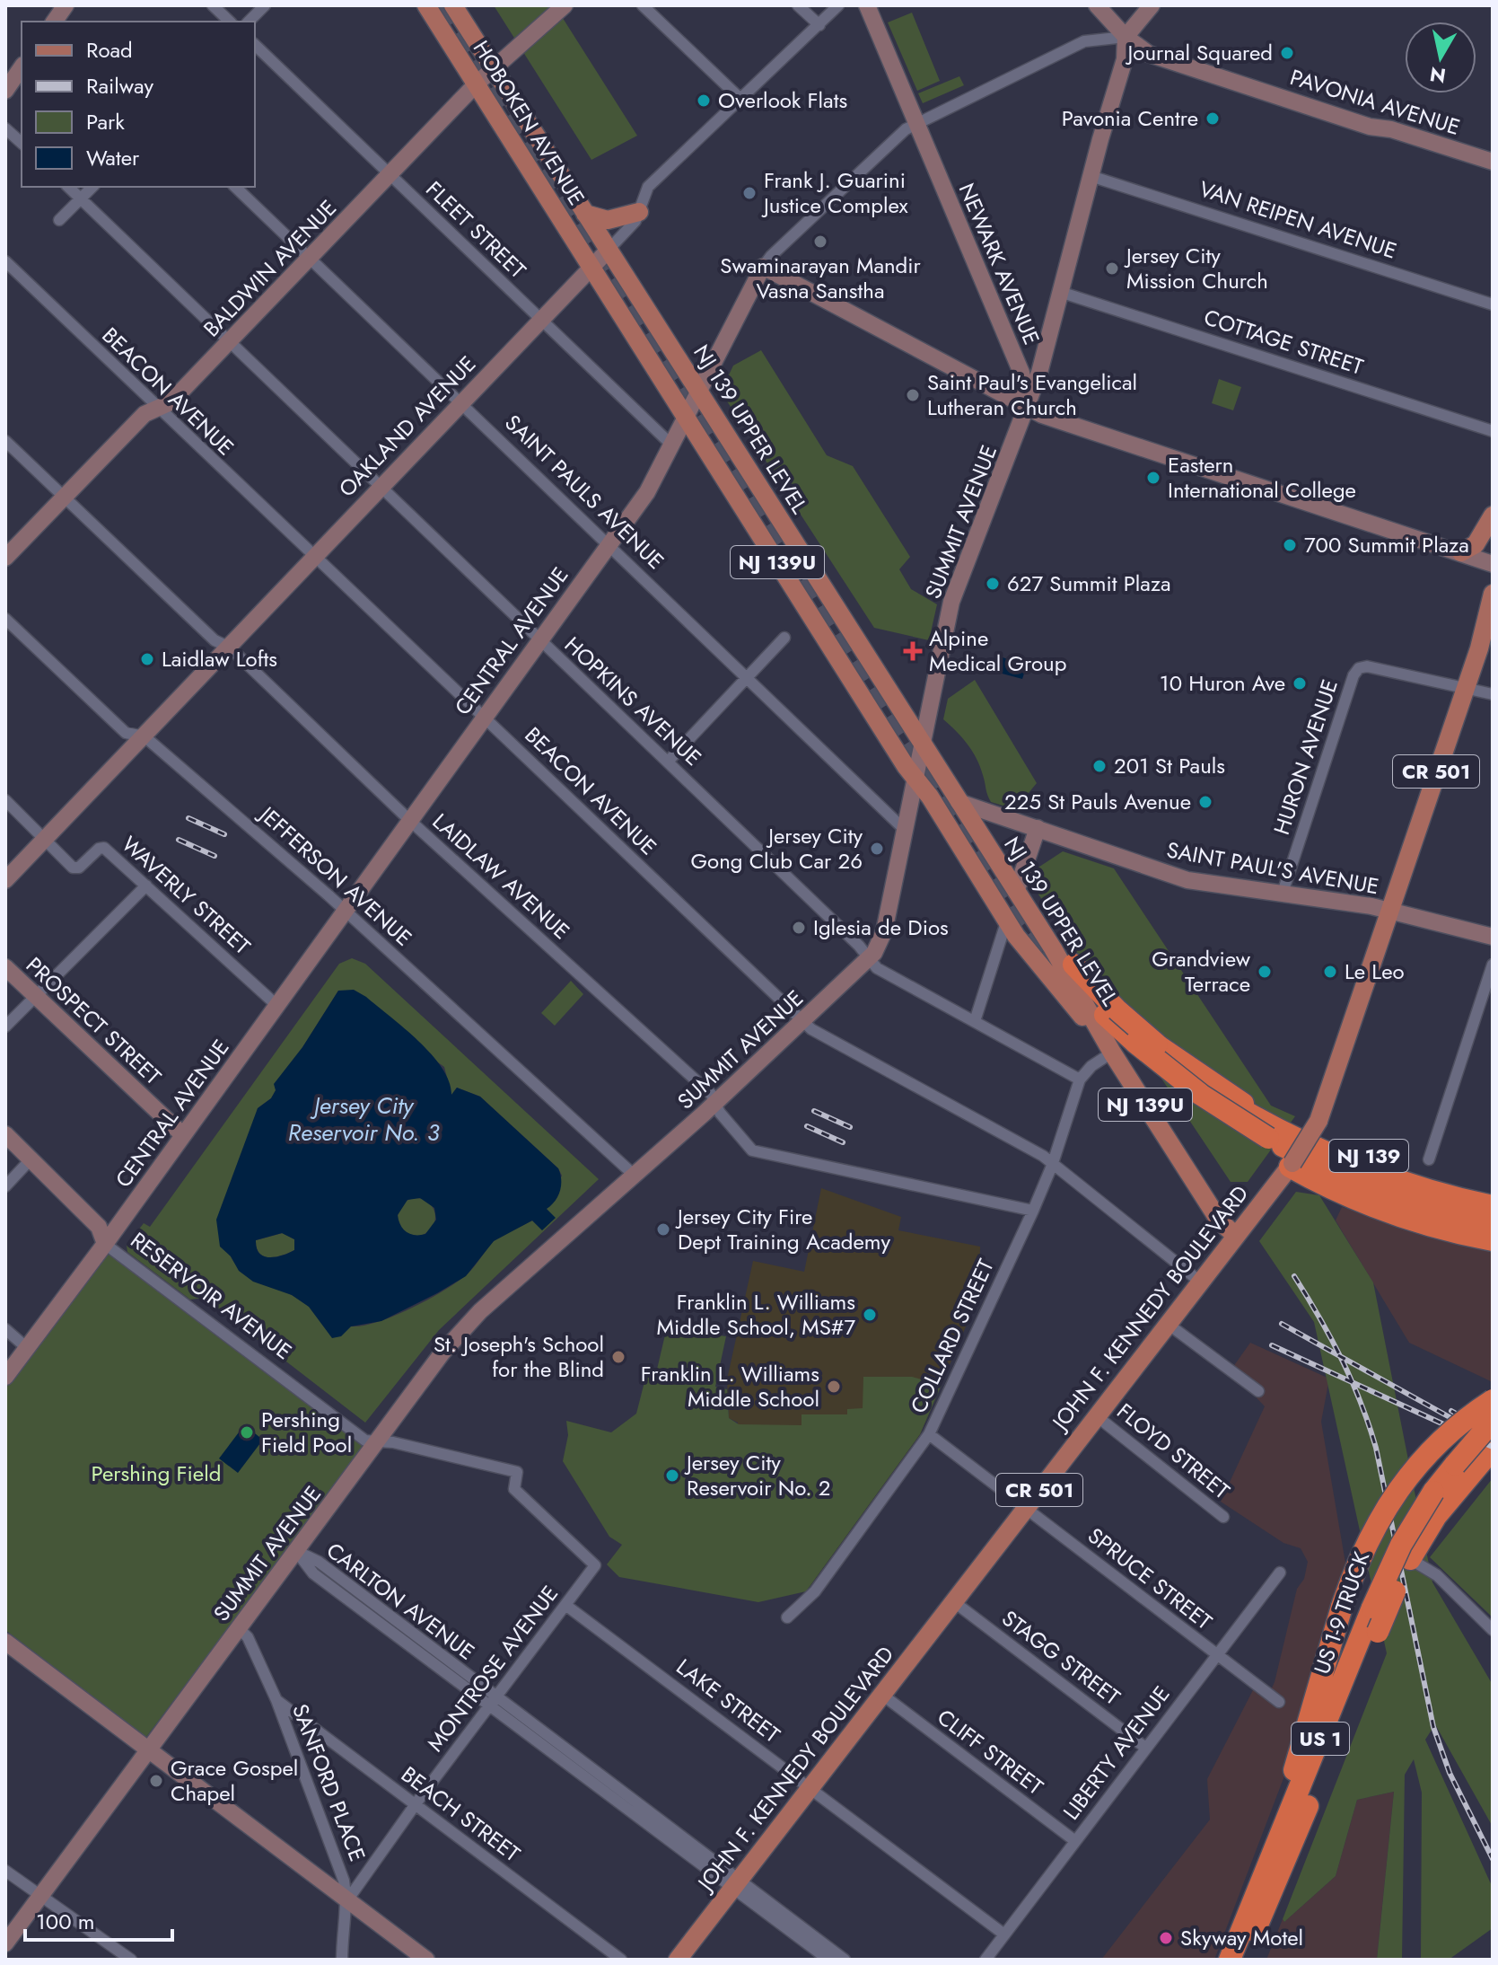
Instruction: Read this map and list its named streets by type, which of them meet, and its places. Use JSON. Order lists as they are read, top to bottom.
{
  "streets": {
    "highway": ["NJ 139", "US 1-9 TRUCK", "US 1"],
    "main road": [
      "HOBOKEN AVENUE",
      "NJ 139 UPPER LEVEL",
      "NJ 139U",
      "CR 501",
      "JOHN F. KENNEDY BOULEVARD"
    ],
    "street": [
      "PAVONIA AVENUE",
      "VAN REIPEN AVENUE",
      "FLEET STREET",
      "NEWARK AVENUE",
      "BALDWIN AVENUE",
      "COTTAGE STREET",
      "BEACON AVENUE",
      "OAKLAND AVENUE",
      "SAINT PAULS AVENUE",
      "SUMMIT AVENUE",
      "CENTRAL AVENUE",
      "HOPKINS AVENUE",
      "HURON AVENUE",
      "SAINT PAUL'S AVENUE",
      "JEFFERSON AVENUE",
      "LAIDLAW AVENUE",
      "WAVERLY STREET",
      "PROSPECT STREET",
      "RESERVOIR AVENUE",
      "COLLARD STREET",
      "FLOYD STREET",
      "SPRUCE STREET",
      "CARLTON AVENUE",
      "STAGG STREET",
      "MONTROSE AVENUE",
      "LAKE STREET",
      "CLIFF STREET",
      "LIBERTY AVENUE",
      "SANFORD PLACE",
      "BEACH STREET"
    ]
  },
  "crossings": [
    ["PAVONIA AVENUE", "SUMMIT AVENUE"],
    ["PAVONIA AVENUE", "CENTRAL AVENUE"],
    ["HOBOKEN AVENUE", "BALDWIN AVENUE"],
    ["HOBOKEN AVENUE", "OAKLAND AVENUE"],
    ["HOBOKEN AVENUE", "NJ 139 UPPER LEVEL"],
    ["VAN REIPEN AVENUE", "SUMMIT AVENUE"],
    ["FLEET STREET", "BALDWIN AVENUE"],
    ["FLEET STREET", "OAKLAND AVENUE"],
    ["FLEET STREET", "CENTRAL AVENUE"],
    ["NEWARK AVENUE", "SUMMIT AVENUE"],
    ["NEWARK AVENUE", "CENTRAL AVENUE"],
    ["BALDWIN AVENUE", "BEACON AVENUE"],
    ["BALDWIN AVENUE", "SAINT PAULS AVENUE"],
    ["BALDWIN AVENUE", "HOPKINS AVENUE"],
    ["BALDWIN AVENUE", "LAIDLAW AVENUE"],
    ["COTTAGE STREET", "SUMMIT AVENUE"],
    ["BEACON AVENUE", "OAKLAND AVENUE"],
    ["BEACON AVENUE", "SUMMIT AVENUE"],
    ["BEACON AVENUE", "CENTRAL AVENUE"],
    ["BEACON AVENUE", "JOHN F. KENNEDY BOULEVARD"],
    ["BEACON AVENUE", "COLLARD STREET"],
    ["OAKLAND AVENUE", "NJ 139 UPPER LEVEL"],
    ["OAKLAND AVENUE", "SAINT PAULS AVENUE"],
    ["OAKLAND AVENUE", "HOPKINS AVENUE"],
    ["OAKLAND AVENUE", "JEFFERSON AVENUE"],
    ["OAKLAND AVENUE", "LAIDLAW AVENUE"],
    ["OAKLAND AVENUE", "WAVERLY STREET"],
    ["NJ 139 UPPER LEVEL", "SUMMIT AVENUE"],
    ["NJ 139 UPPER LEVEL", "CENTRAL AVENUE"],
    ["NJ 139 UPPER LEVEL", "SAINT PAUL'S AVENUE"],
    ["NJ 139 UPPER LEVEL", "JOHN F. KENNEDY BOULEVARD"],
    ["SAINT PAULS AVENUE", "SUMMIT AVENUE"],
    ["SAINT PAULS AVENUE", "CENTRAL AVENUE"],
    ["SUMMIT AVENUE", "CENTRAL AVENUE"],
    ["SUMMIT AVENUE", "HOPKINS AVENUE"],
    ["SUMMIT AVENUE", "JEFFERSON AVENUE"],
    ["SUMMIT AVENUE", "LAIDLAW AVENUE"],
    ["SUMMIT AVENUE", "RESERVOIR AVENUE"],
    ["SUMMIT AVENUE", "CARLTON AVENUE"],
    ["SUMMIT AVENUE", "SANFORD PLACE"],
    ["CENTRAL AVENUE", "HOPKINS AVENUE"],
    ["CENTRAL AVENUE", "JEFFERSON AVENUE"],
    ["CENTRAL AVENUE", "LAIDLAW AVENUE"],
    ["CENTRAL AVENUE", "WAVERLY STREET"],
    ["CENTRAL AVENUE", "PROSPECT STREET"],
    ["CENTRAL AVENUE", "RESERVOIR AVENUE"],
    ["HOPKINS AVENUE", "COLLARD STREET"],
    ["HURON AVENUE", "SAINT PAUL'S AVENUE"],
    ["HURON AVENUE", "JOHN F. KENNEDY BOULEVARD"],
    ["SAINT PAUL'S AVENUE", "JOHN F. KENNEDY BOULEVARD"],
    ["LAIDLAW AVENUE", "COLLARD STREET"],
    ["RESERVOIR AVENUE", "MONTROSE AVENUE"],
    ["JOHN F. KENNEDY BOULEVARD", "FLOYD STREET"],
    ["JOHN F. KENNEDY BOULEVARD", "SPRUCE STREET"],
    ["JOHN F. KENNEDY BOULEVARD", "CARLTON AVENUE"],
    ["JOHN F. KENNEDY BOULEVARD", "STAGG STREET"],
    ["JOHN F. KENNEDY BOULEVARD", "LAKE STREET"],
    ["JOHN F. KENNEDY BOULEVARD", "CLIFF STREET"],
    ["COLLARD STREET", "SPRUCE STREET"],
    ["SPRUCE STREET", "LIBERTY AVENUE"],
    ["CARLTON AVENUE", "MONTROSE AVENUE"],
    ["US 1-9 TRUCK", "US 1"],
    ["STAGG STREET", "LIBERTY AVENUE"],
    ["MONTROSE AVENUE", "LAKE STREET"],
    ["MONTROSE AVENUE", "SANFORD PLACE"],
    ["MONTROSE AVENUE", "BEACH STREET"],
    ["LAKE STREET", "LIBERTY AVENUE"],
    ["CLIFF STREET", "LIBERTY AVENUE"],
    ["SANFORD PLACE", "BEACH STREET"]
  ],
  "water": ["Jersey City Reservoir No. 3"],
  "parks": ["Pershing Field"],
  "places": {
    "other": [
      "Journal Squared",
      "Overlook Flats",
      "Pavonia Centre",
      "Frank J. Guarini Justice Complex",
      "Swaminarayan Mandir Vasna Sanstha",
      "Jersey City Mission Church",
      "Saint Paul's Evangelical Lutheran Church",
      "Eastern International College",
      "700 Summit Plaza",
      "627 Summit Plaza",
      "Laidlaw Lofts",
      "10 Huron Ave",
      "201 St Pauls",
      "225 St Pauls Avenue",
      "Jersey City Gong Club Car 26",
      "Iglesia de Dios",
      "Grandview Terrace",
      "Le Leo",
      "Jersey City Fire Dept Training Academy",
      "Franklin L. Williams Middle School, MS#7",
      "St. Joseph's School for the Blind",
      "Franklin L. Williams Middle School",
      "Pershing Field Pool",
      "Jersey City Reservoir No. 2",
      "Grace Gospel Chapel",
      "Skyway Motel"
    ],
    "health": ["Alpine Medical Group"]
  },
  "legend": [
    "Road",
    "Railway",
    "Park",
    "Water"
  ],
  "scale_bar": "100 m",
  "north": "bottom"
}
